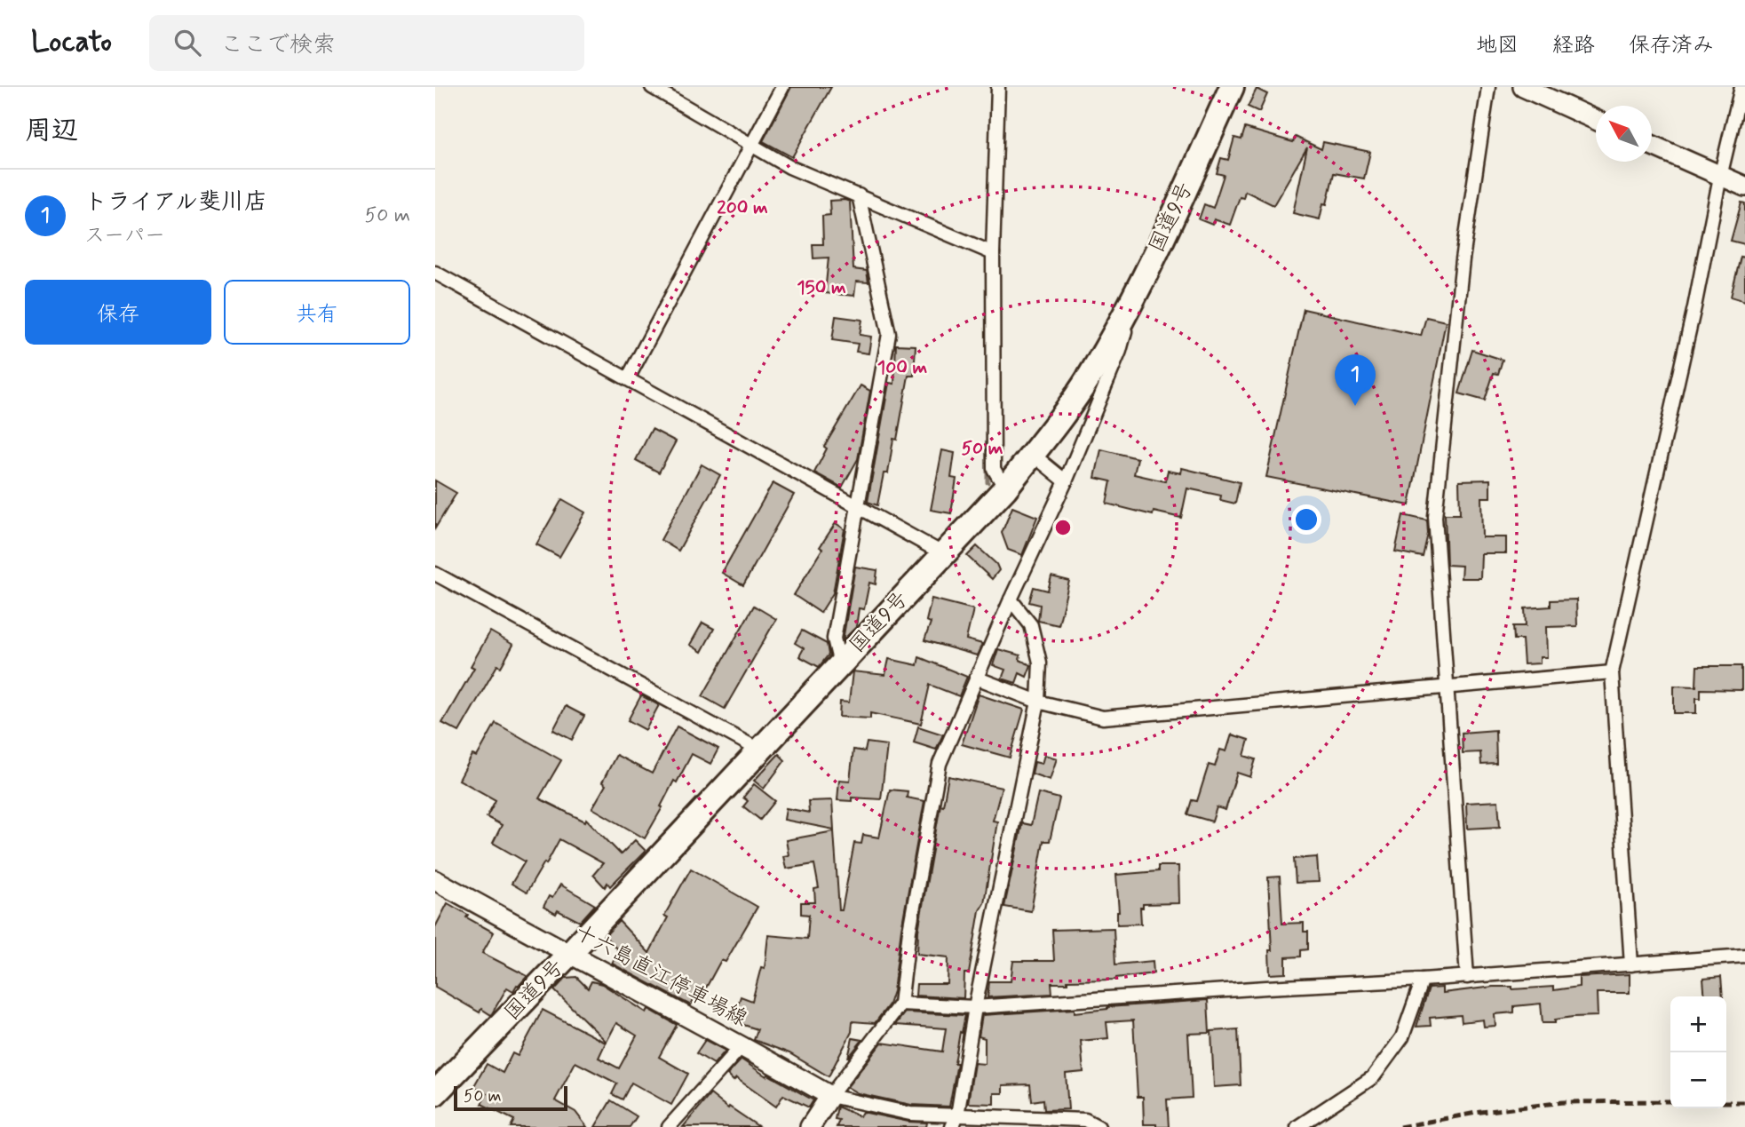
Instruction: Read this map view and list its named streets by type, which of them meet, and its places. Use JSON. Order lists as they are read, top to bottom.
{
  "streets": {
    "highway": ["国道9号"],
    "main road": ["十六島直江停車場線"]
  },
  "crossings": [
    ["国道9号", "十六島直江停車場線"]
  ],
  "scale_bar": "50 m",
  "north": "top left",
  "page": {
    "header": "Locato",
    "search": "ここで検索",
    "nav": ["地図", "経路", "保存済み"],
    "heading": "周辺",
    "list": [
      {
        "mark": "1",
        "name": "トライアル斐川店",
        "note": "スーパー",
        "value": "50 m"
      }
    ],
    "buttons": ["保存", "共有"],
    "pins": "1",
    "map_buttons": ["+", "−"],
    "scale": "50 m"
  },
  "rings": [
    "200 m",
    "150 m",
    "100 m",
    "50 m"
  ]
}
